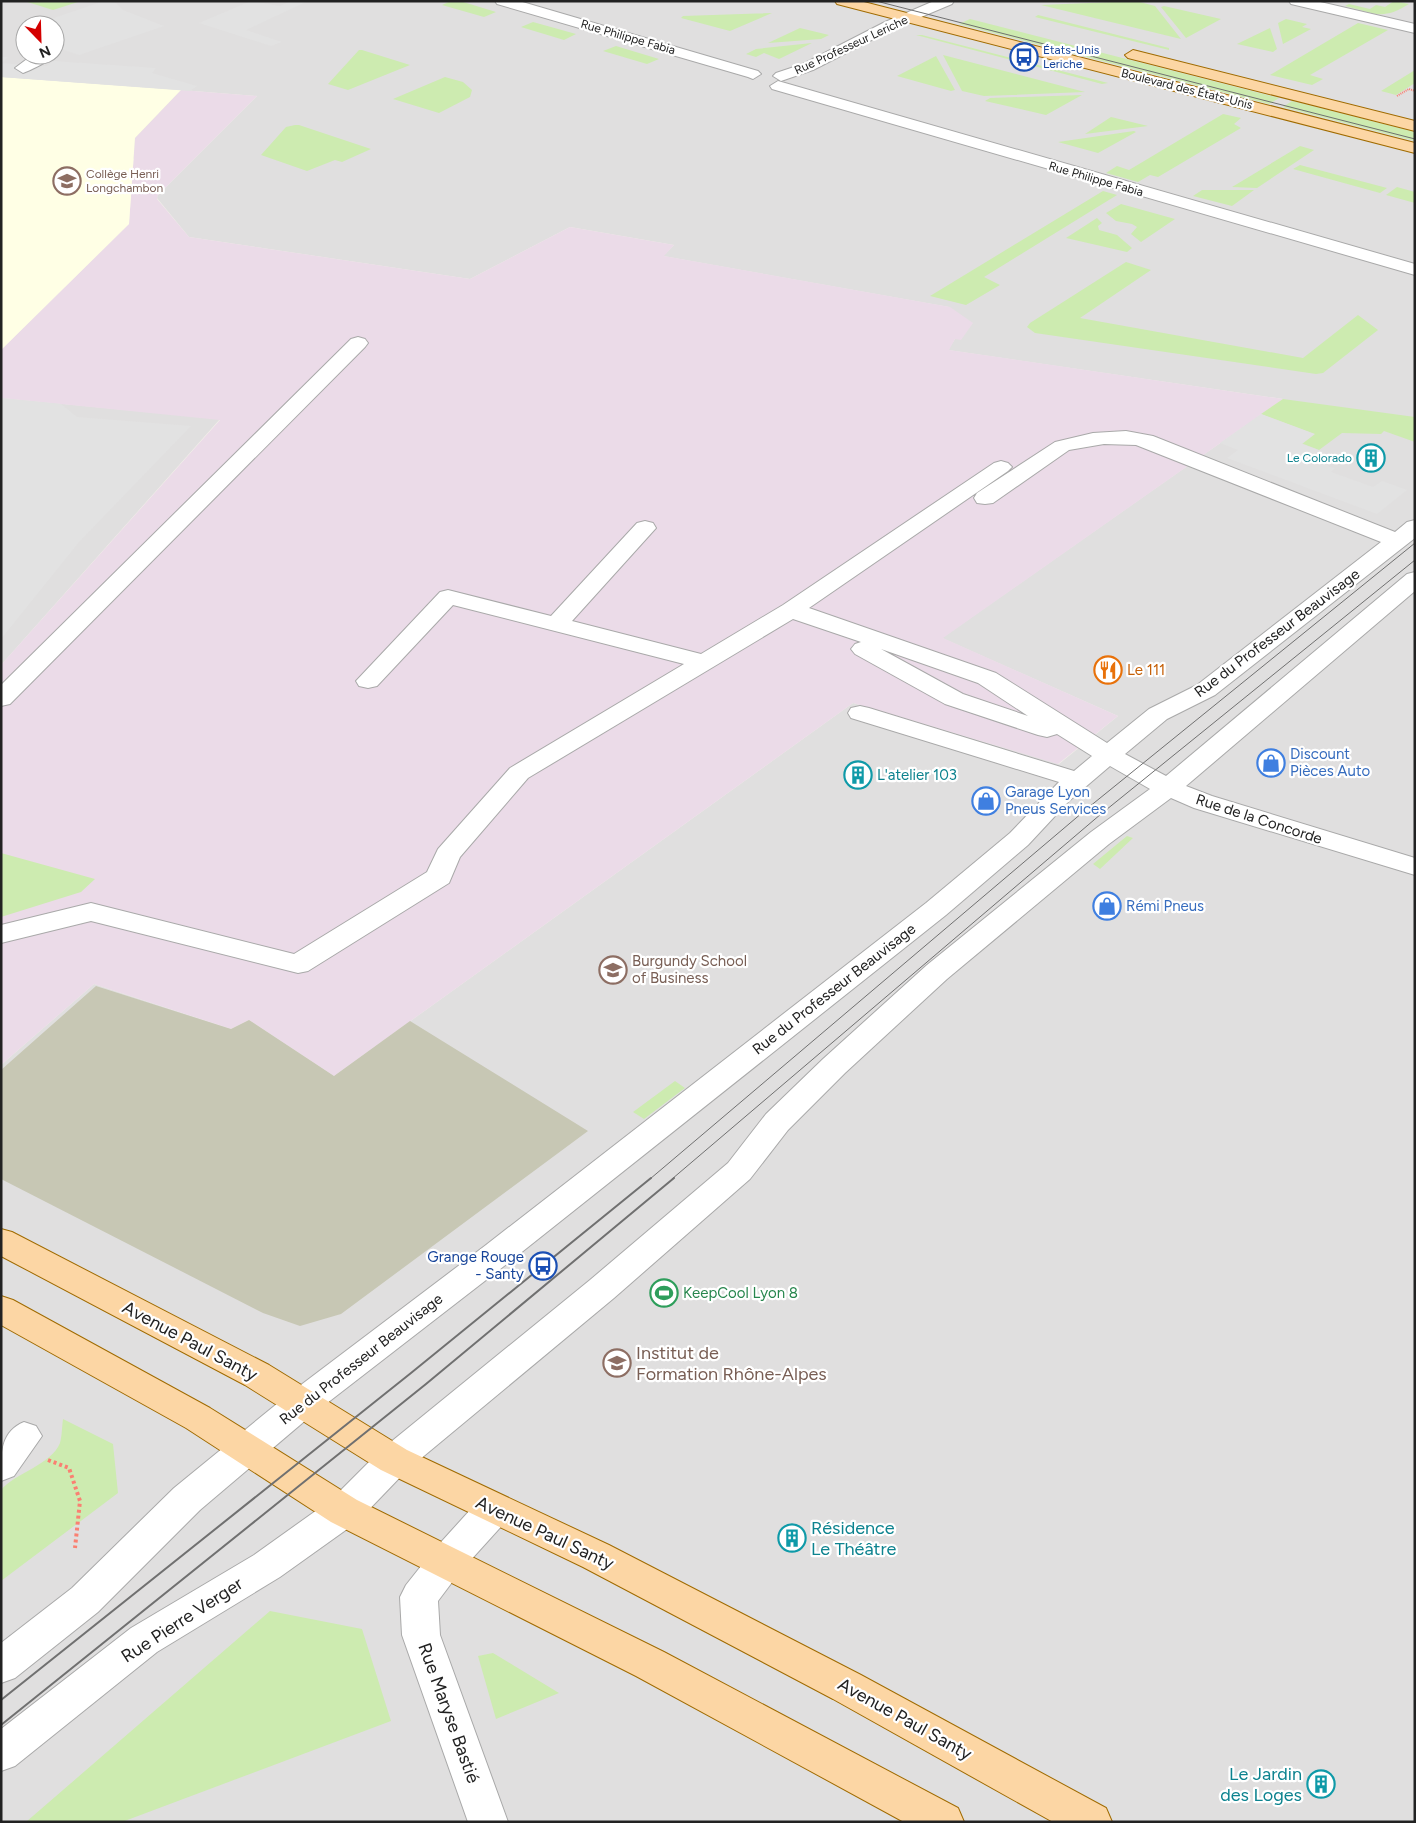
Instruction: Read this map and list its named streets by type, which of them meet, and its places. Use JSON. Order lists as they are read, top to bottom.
{
  "streets": {
    "main road": ["Boulevard des États-Unis", "Avenue Paul Santy"],
    "street": [
      "Rue Philippe Fabia",
      "Rue Professeur Leriche",
      "Rue du Professeur Beauvisage",
      "Rue de la Concorde",
      "Rue Pierre Verger",
      "Rue Maryse Bastié"
    ]
  },
  "crossings": [
    ["Rue Philippe Fabia", "Rue Professeur Leriche"],
    ["Rue Professeur Leriche", "Boulevard des États-Unis"],
    ["Rue du Professeur Beauvisage", "Rue de la Concorde"],
    ["Rue du Professeur Beauvisage", "Avenue Paul Santy"],
    ["Avenue Paul Santy", "Rue Maryse Bastié"]
  ],
  "places": {
    "bus stop": ["États-Unis Leriche", "Grange Rouge - Santy"],
    "school or university": ["Collège Henri Longchambon", "Burgundy School of Business", "Institut de Formation Rhône-Alpes"],
    "building": [
      "Le Colorado",
      "L'atelier 103",
      "Résidence Le Théâtre",
      "Le Jardin des Loges"
    ],
    "restaurant": ["Le 111"],
    "shop": ["Discount Pièces Auto", "Garage Lyon Pneus Services", "Rémi Pneus"],
    "sports": ["KeepCool Lyon 8"]
  },
  "north": "bottom right"
}
